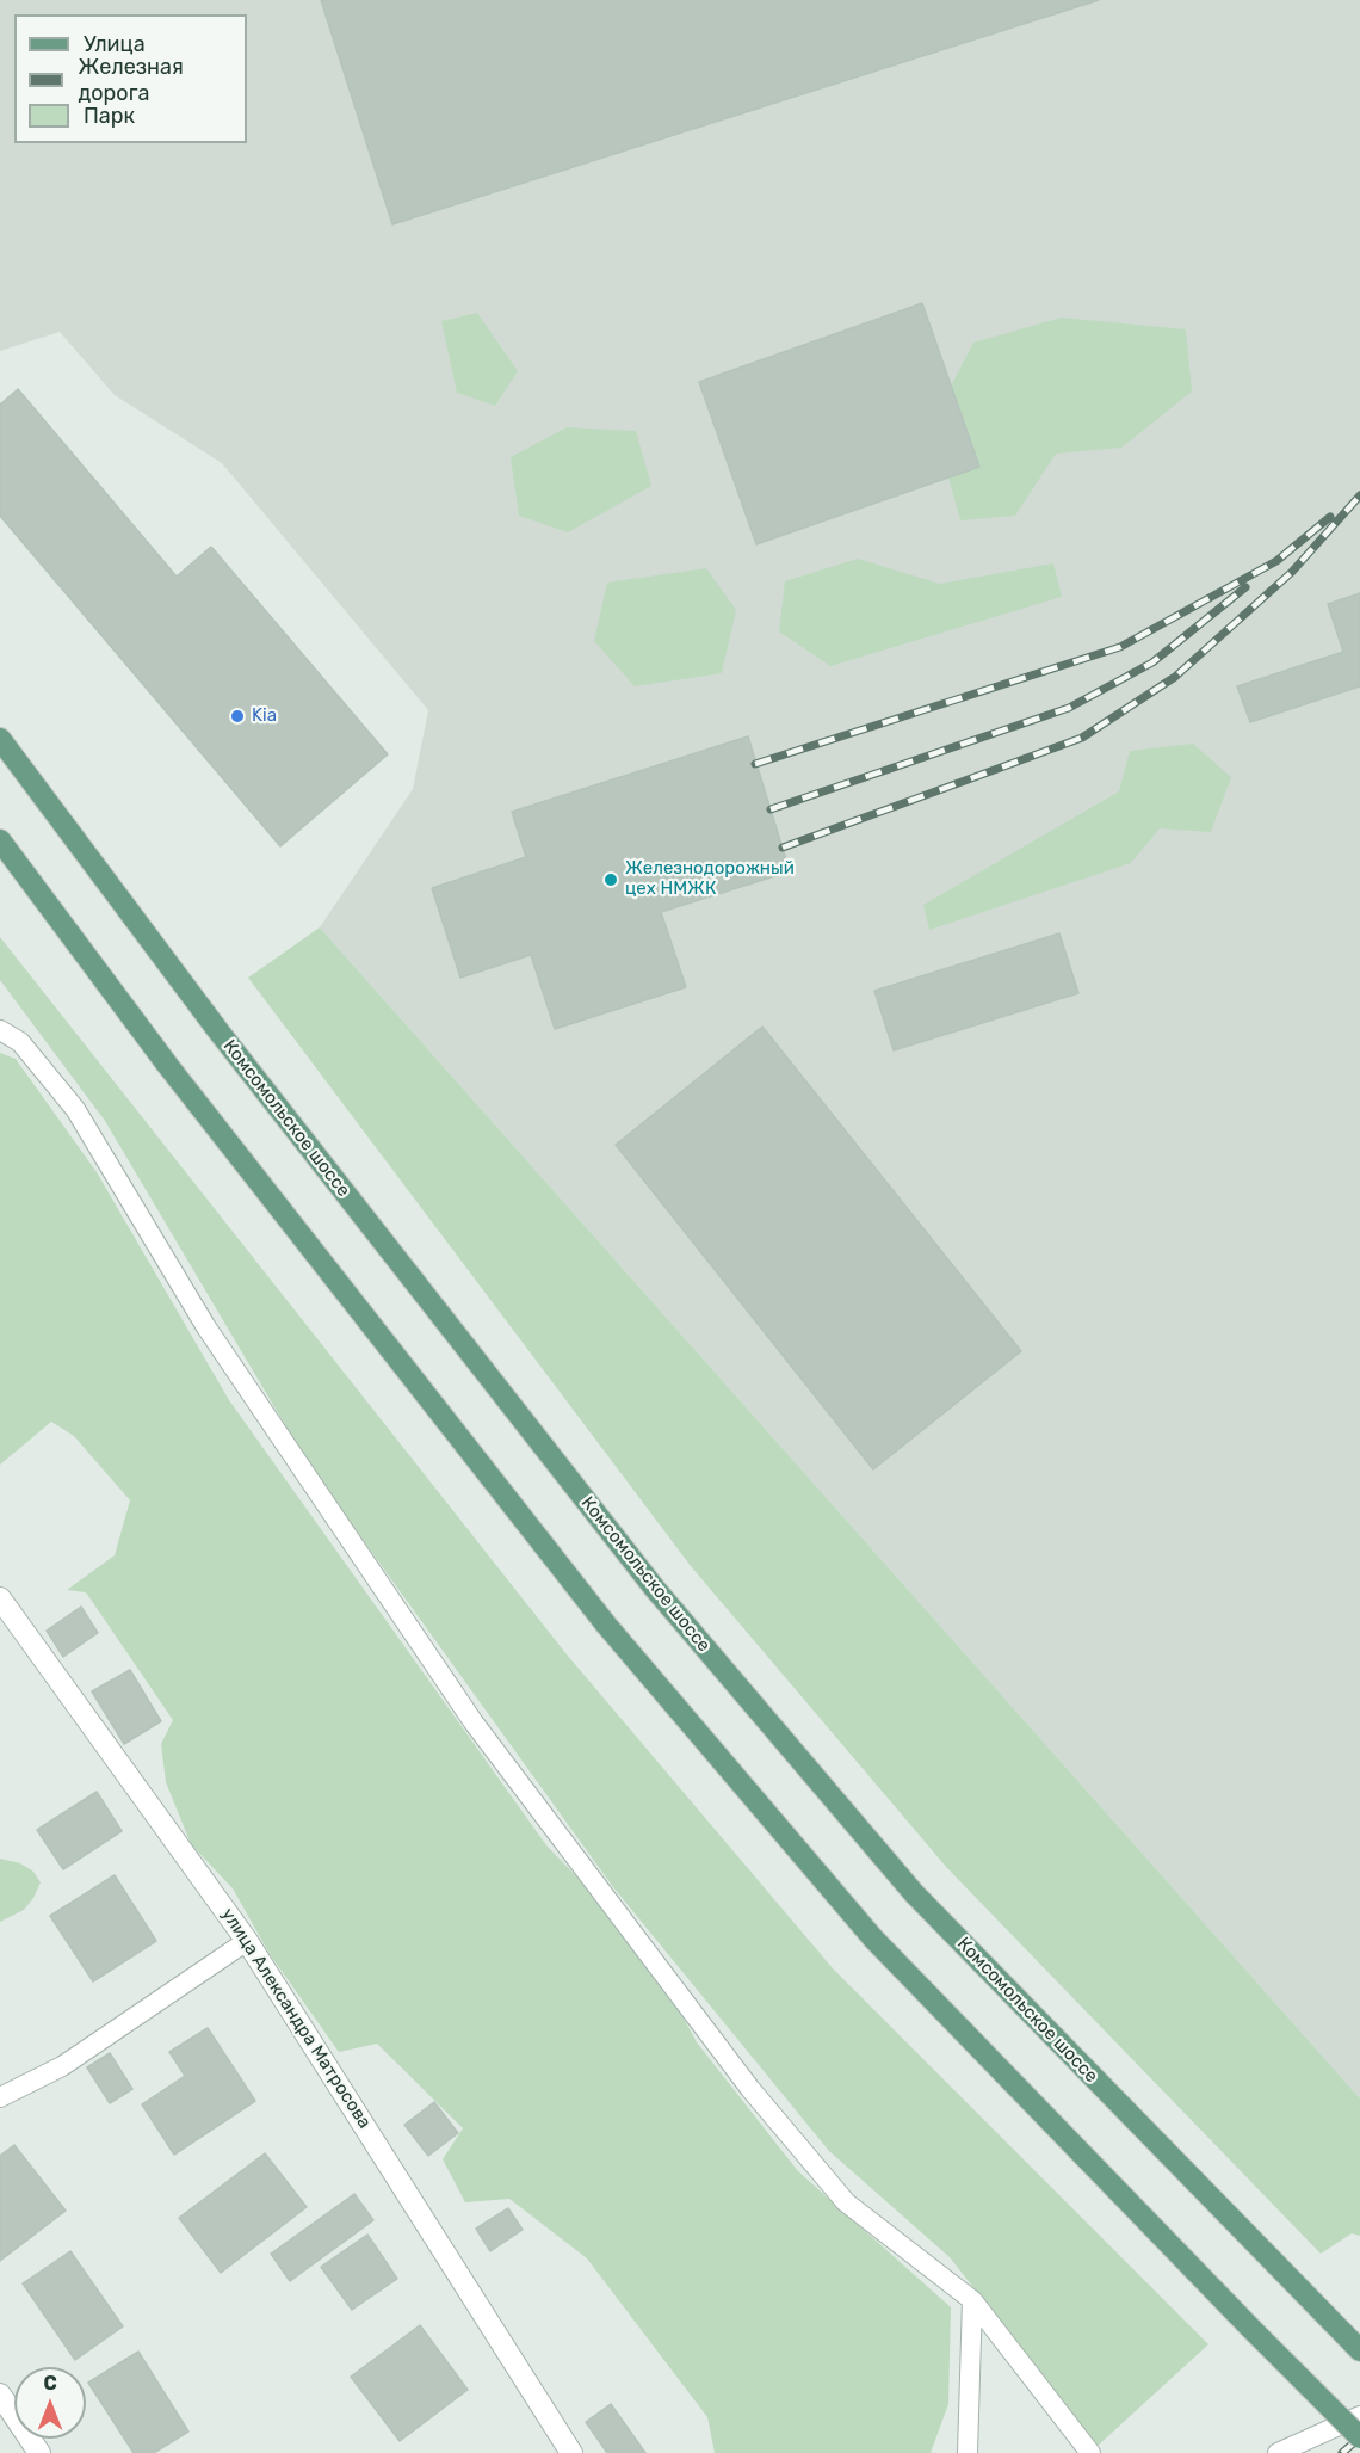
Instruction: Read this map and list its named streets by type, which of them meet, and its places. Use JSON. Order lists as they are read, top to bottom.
{
  "streets": {
    "main road": ["Комсомольское шоссе"],
    "street": ["улица Александра Матросова"]
  },
  "places": ["Kia", "Железнодорожный цех НМЖК"],
  "legend": ["Улица", "Железная дорога", "Парк"],
  "north": "top"
}
